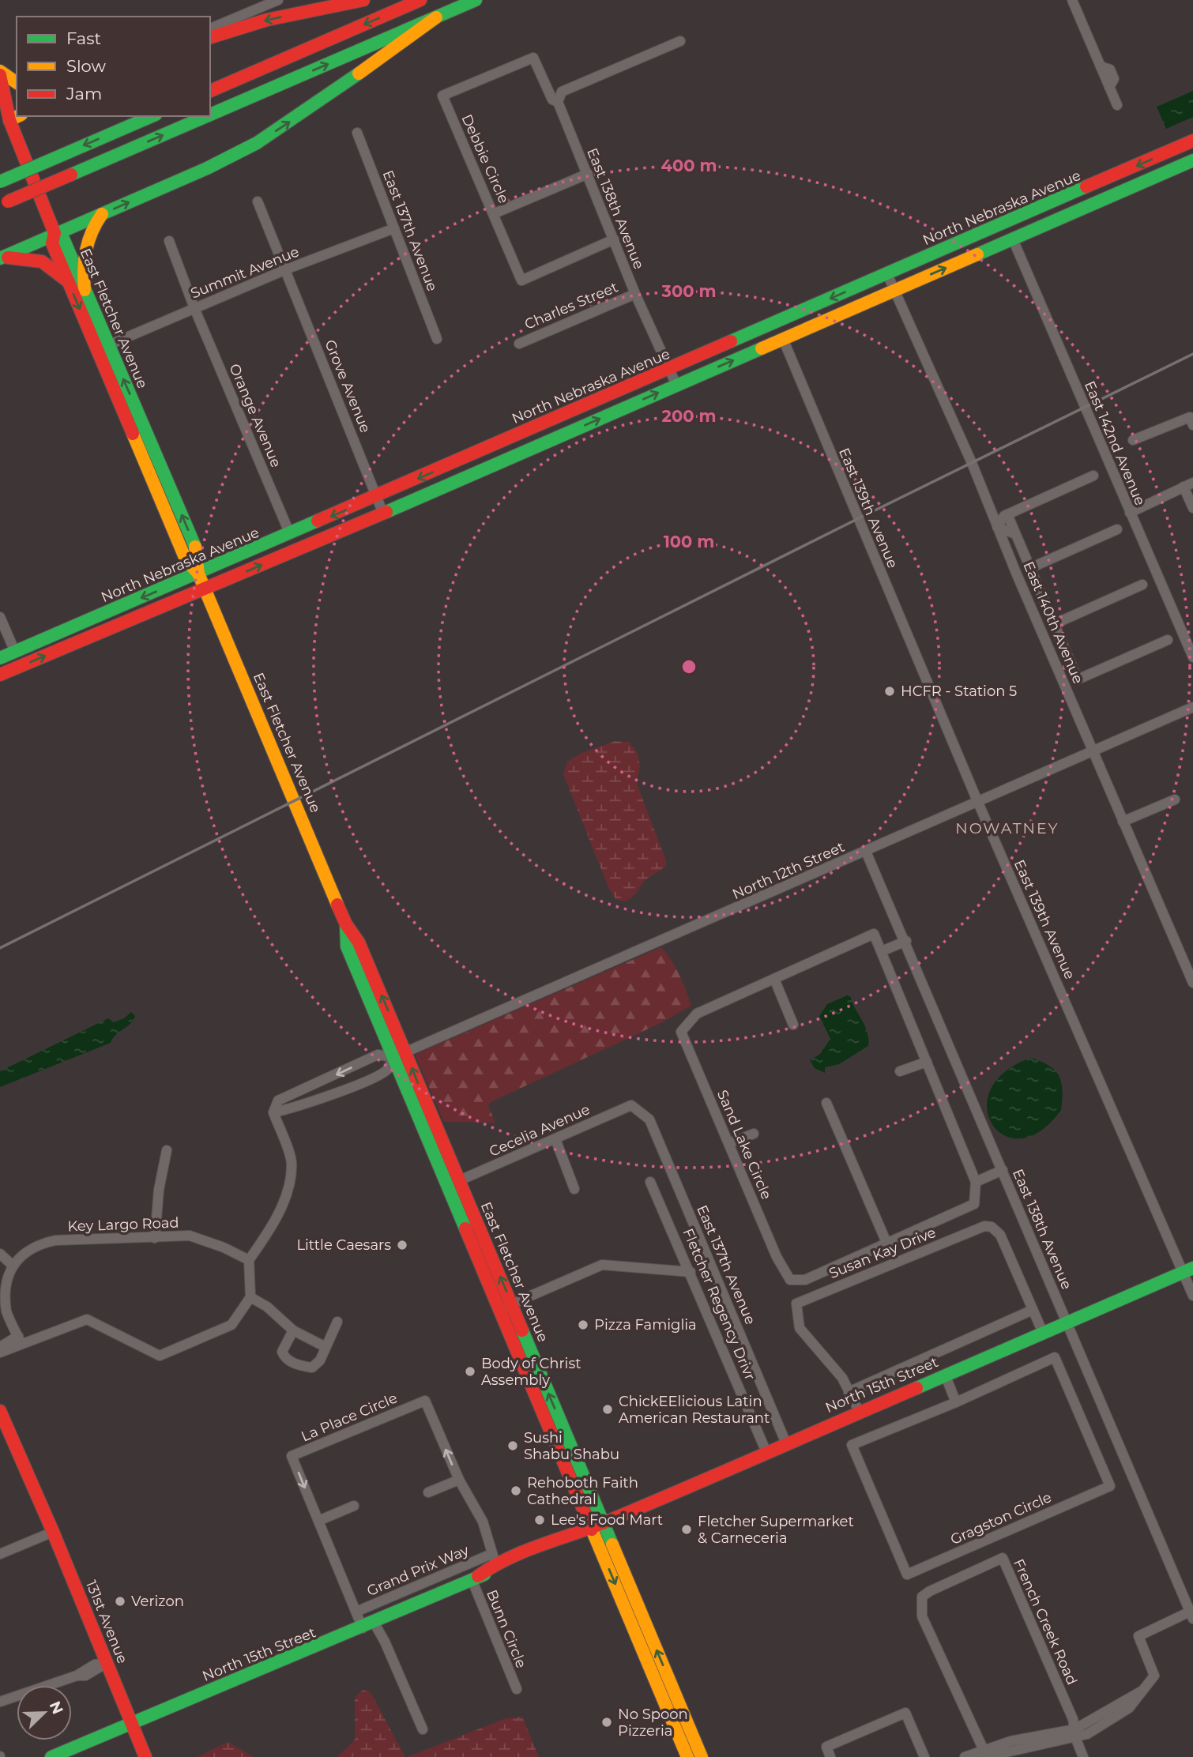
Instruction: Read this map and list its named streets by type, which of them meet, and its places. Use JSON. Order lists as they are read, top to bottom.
{
  "streets": {
    "main road": [
      "North Nebraska Avenue",
      "East Fletcher Avenue",
      "North 15th Street",
      "131st Avenue"
    ],
    "street": [
      "Debbie Circle",
      "East 138th Avenue",
      "East 137th Avenue",
      "Summit Avenue",
      "Charles Street",
      "Grove Avenue",
      "Orange Avenue",
      "East 142nd Avenue",
      "East 139th Avenue",
      "East 140th Avenue",
      "North 12th Street",
      "Cecelia Avenue",
      "Sand Lake Circle",
      "Key Largo Road",
      "Susan Kay Drive",
      "Fletcher Regency Drivr",
      "La Place Circle",
      "Gragston Circle",
      "Grand Prix Way",
      "French Creek Road",
      "Bunn Circle"
    ]
  },
  "crossings": [
    ["Debbie Circle", "East 138th Avenue"],
    ["North Nebraska Avenue", "East 138th Avenue"],
    ["North Nebraska Avenue", "East Fletcher Avenue"],
    ["North Nebraska Avenue", "Grove Avenue"],
    ["North Nebraska Avenue", "Orange Avenue"],
    ["North Nebraska Avenue", "East 140th Avenue"],
    ["East 138th Avenue", "Charles Street"],
    ["East 138th Avenue", "North 12th Street"],
    ["East 138th Avenue", "North 15th Street"],
    ["East 137th Avenue", "Summit Avenue"],
    ["East 137th Avenue", "Cecelia Avenue"],
    ["East 137th Avenue", "North 15th Street"],
    ["Summit Avenue", "East Fletcher Avenue"],
    ["Summit Avenue", "Grove Avenue"],
    ["Summit Avenue", "Orange Avenue"],
    ["East Fletcher Avenue", "North 12th Street"],
    ["East Fletcher Avenue", "Cecelia Avenue"],
    ["East Fletcher Avenue", "North 15th Street"],
    ["East 139th Avenue", "North 12th Street"],
    ["East 139th Avenue", "North 15th Street"],
    ["East 140th Avenue", "North 12th Street"],
    ["Susan Kay Drive", "North 15th Street"],
    ["Fletcher Regency Drivr", "North 15th Street"],
    ["North 15th Street", "La Place Circle"],
    ["North 15th Street", "Grand Prix Way"],
    ["North 15th Street", "131st Avenue"],
    ["North 15th Street", "Bunn Circle"],
    ["La Place Circle", "Grand Prix Way"]
  ],
  "districts": ["NOWATNEY"],
  "places": [
    "HCFR - Station 5",
    "Little Caesars",
    "Pizza Famiglia",
    "Body of Christ Assembly",
    "ChickEElicious Latin American Restaurant",
    "Sushi Shabu Shabu",
    "Rehoboth Faith Cathedral",
    "Lee's Food Mart",
    "Fletcher Supermarket & Carneceria",
    "Verizon",
    "No Spoon Pizzeria"
  ],
  "legend": ["Fast", "Slow", "Jam"],
  "north": "top right",
  "rings": [
    "400 m",
    "300 m",
    "200 m",
    "100 m"
  ]
}
